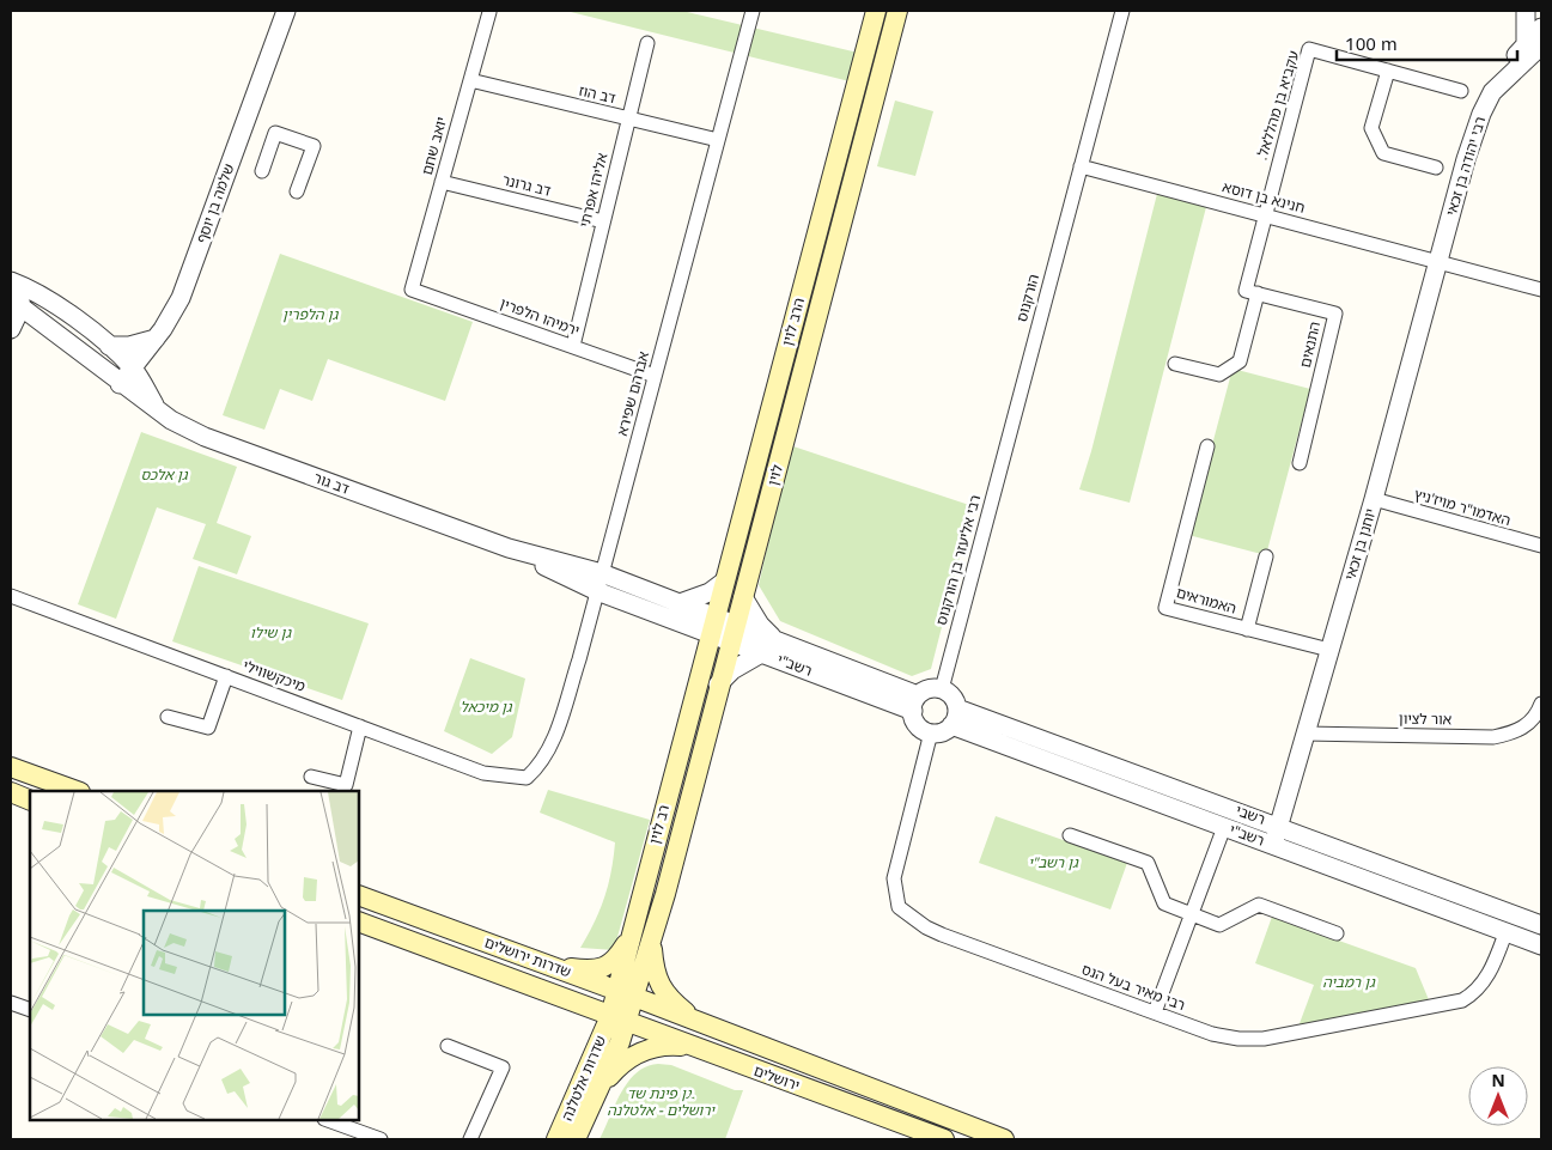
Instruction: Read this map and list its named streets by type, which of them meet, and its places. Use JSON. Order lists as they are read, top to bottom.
{
  "streets": {
    "main road": [
      "הרב לוין",
      "לוין",
      "רב לוין",
      "שדרות ירושלים",
      "שדרות אלטלנה",
      "ירושלים"
    ],
    "street": [
      "דב הוז",
      ".עקביא בן מהללאל",
      "יואב שחם",
      "רבי יהודה בן זכאי",
      "דב גרונר",
      "אליהו אפרתי",
      "חנינא בן דוסא",
      "שלמה בן יוסף",
      "הורקנוס",
      "ירמיהו הלפרין",
      "התנאים",
      "אברהם שפירא",
      "דב גור",
      "האדמו\"ר מויז'ניץ",
      "יוחנן בן זכאי",
      "רבי אליעזר בן הורקנוס",
      "האמוראים",
      "רשב\"י",
      "מיכקשווילי",
      "אור לציון",
      "רשבי",
      "רבי מאיר בעל הנס"
    ]
  },
  "crossings": [
    ["דב הוז", "יואב שחם"],
    ["דב הוז", "אליהו אפרתי"],
    ["דב הוז", "אברהם שפירא"],
    [".עקביא בן מהללאל", "חנינא בן דוסא"],
    ["יואב שחם", "דב גרונר"],
    ["יואב שחם", "ירמיהו הלפרין"],
    ["רבי יהודה בן זכאי", "חנינא בן דוסא"],
    ["רבי יהודה בן זכאי", "יוחנן בן זכאי"],
    ["דב גרונר", "אליהו אפרתי"],
    ["אליהו אפרתי", "ירמיהו הלפרין"],
    ["חנינא בן דוסא", "הורקנוס"],
    ["חנינא בן דוסא", "יוחנן בן זכאי"],
    ["שלמה בן יוסף", "דב גור"],
    ["הורקנוס", "רבי אליעזר בן הורקנוס"],
    ["ירמיהו הלפרין", "אברהם שפירא"],
    ["הרב לוין", "דב גור"],
    ["הרב לוין", "רב לוין"],
    ["אברהם שפירא", "דב גור"],
    ["אברהם שפירא", "מיכקשווילי"],
    ["לוין", "רב לוין"],
    ["לוין", "שדרות ירושלים"],
    ["לוין", "שדרות אלטלנה"],
    ["דב גור", "רב לוין"],
    ["האדמו\"ר מויז'ניץ", "יוחנן בן זכאי"],
    ["יוחנן בן זכאי", "האמוראים"],
    ["יוחנן בן זכאי", "רשב\"י"],
    ["יוחנן בן זכאי", "אור לציון"],
    ["יוחנן בן זכאי", "רשבי"],
    ["רבי אליעזר בן הורקנוס", "רשב\"י"],
    ["רבי אליעזר בן הורקנוס", "רשבי"],
    ["רבי אליעזר בן הורקנוס", "רבי מאיר בעל הנס"],
    ["רשב\"י", "רשבי"],
    ["רשב\"י", "רבי מאיר בעל הנס"],
    ["רשבי", "רבי מאיר בעל הנס"],
    ["רב לוין", "שדרות ירושלים"],
    ["רב לוין", "שדרות אלטלנה"],
    ["שדרות ירושלים", "שדרות אלטלנה"],
    ["שדרות ירושלים", "ירושלים"],
    ["שדרות אלטלנה", "ירושלים"]
  ],
  "parks": [
    "גן הלפרין",
    "גן אלכס",
    "גן שילו",
    "גן מיכאל",
    "גן רשב\"י",
    "גן רמביה",
    "גן פינת שד. ירושלים - אלטלנה"
  ],
  "scale_bar": "100 m",
  "north": "top"
}
